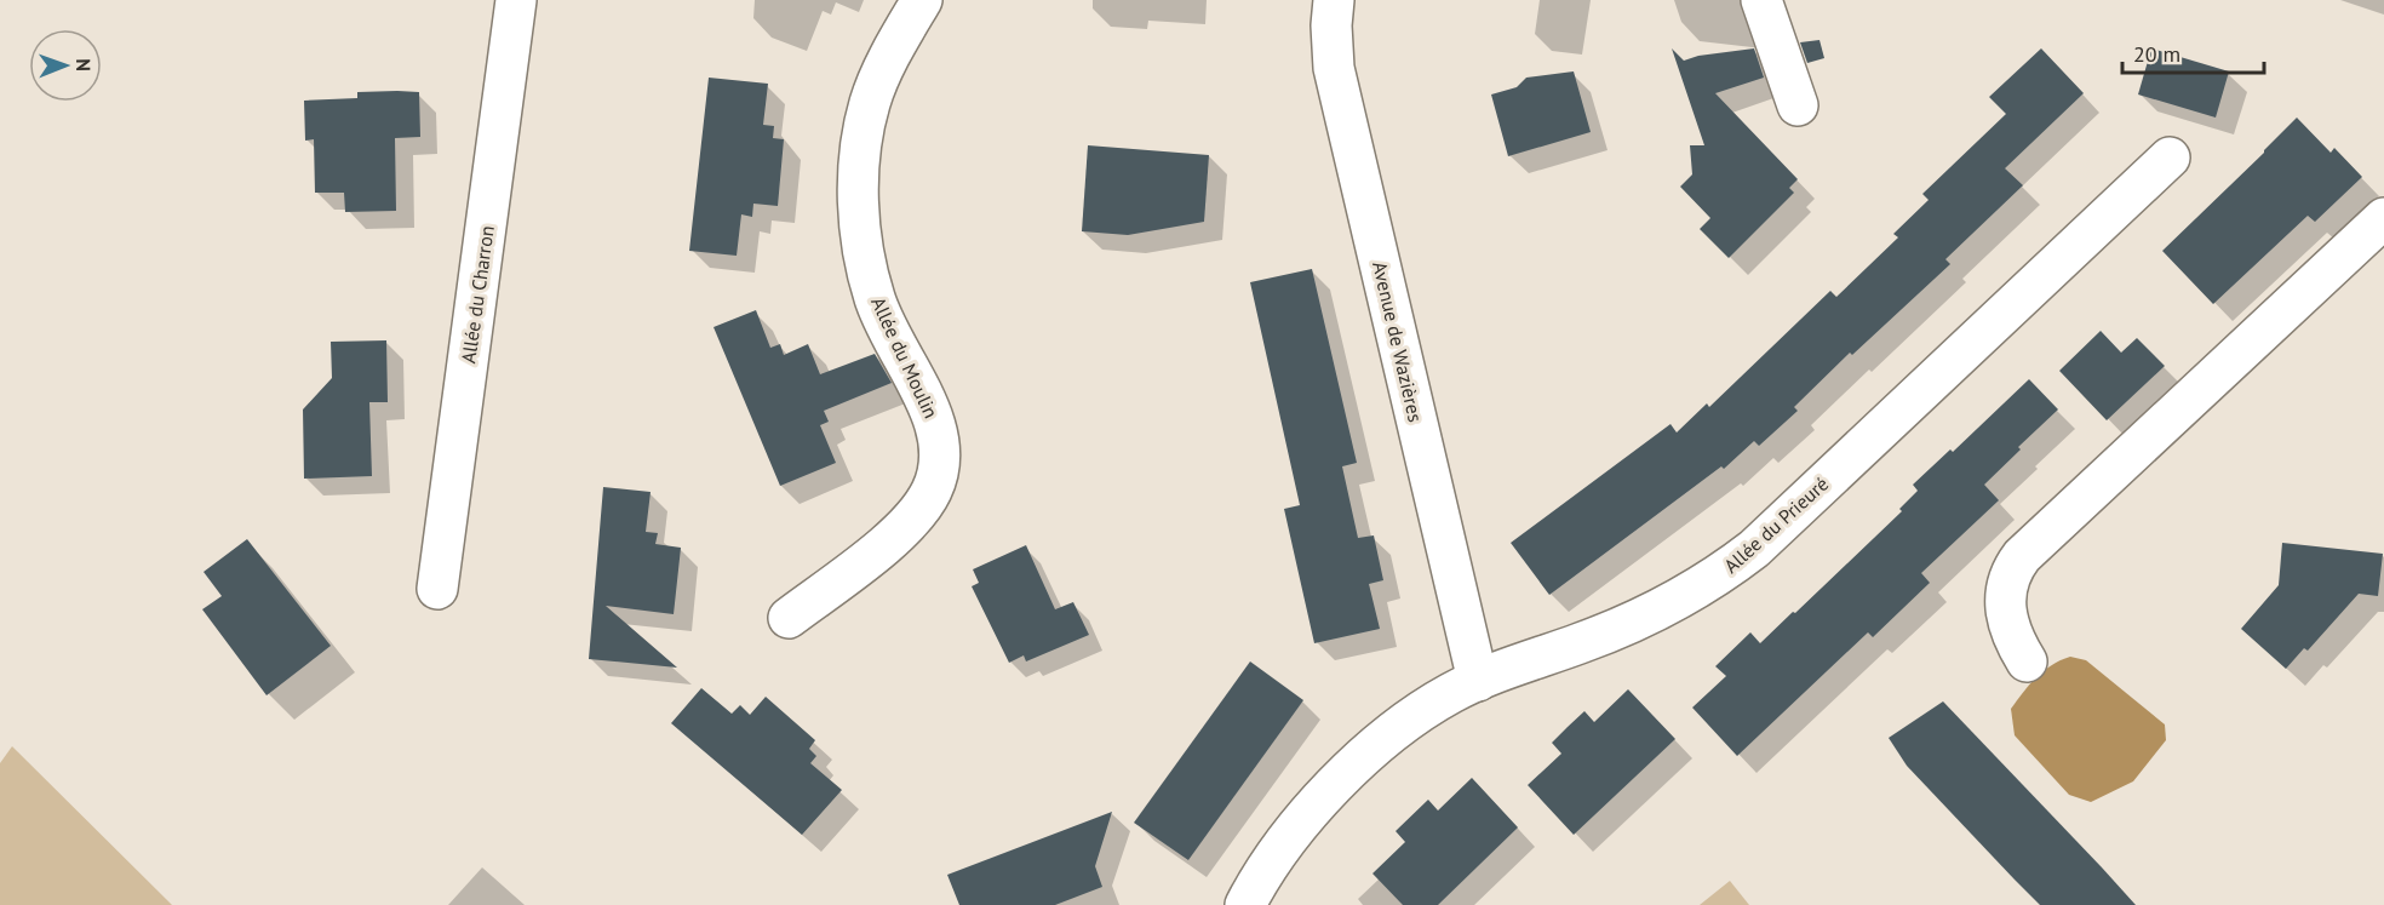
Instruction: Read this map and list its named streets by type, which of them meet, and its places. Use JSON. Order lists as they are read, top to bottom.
{
  "streets": {
    "street": [
      "Allée du Charron",
      "Avenue de Wazières",
      "Allée du Moulin",
      "Allée du Prieuré"
    ]
  },
  "crossings": [
    ["Avenue de Wazières", "Allée du Prieuré"]
  ],
  "scale_bar": "20 m",
  "north": "right"
}
